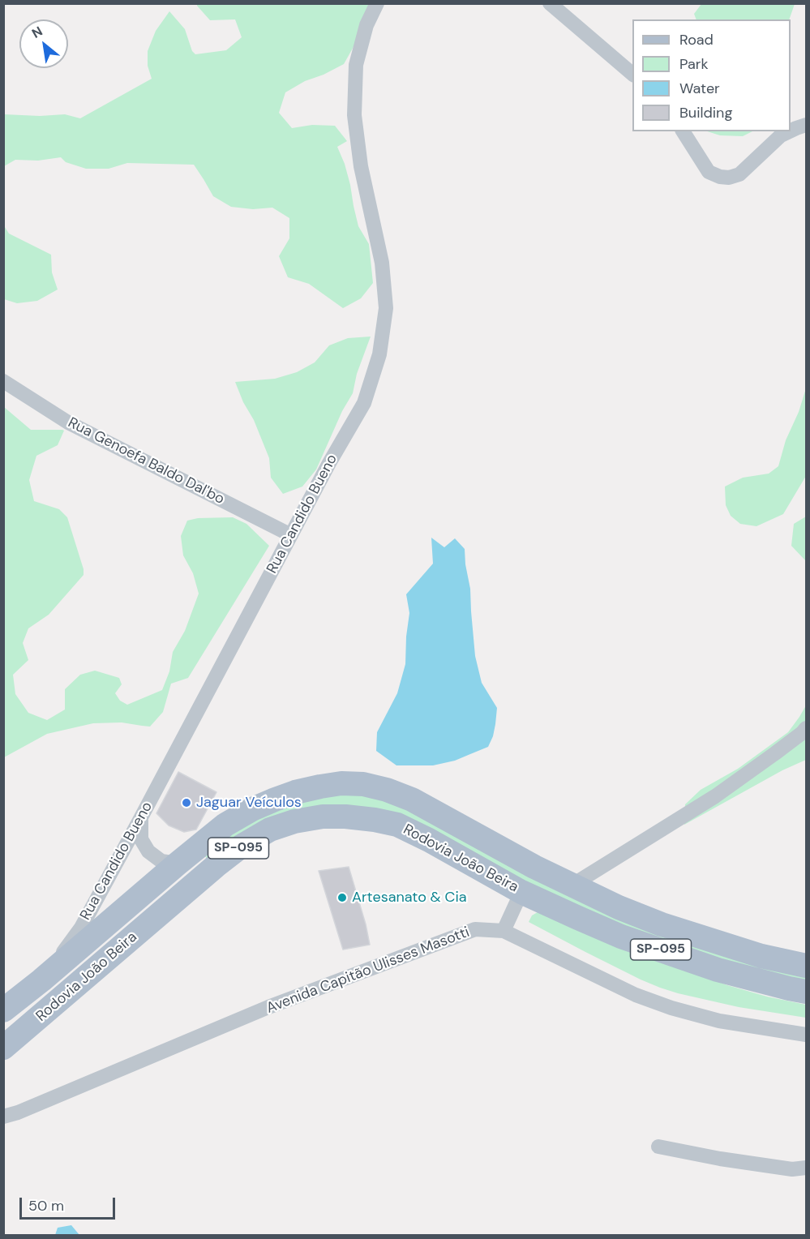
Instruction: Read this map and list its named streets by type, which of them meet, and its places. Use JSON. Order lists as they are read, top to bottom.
{
  "streets": {
    "main road": ["SP-095", "Rodovia João Beira"],
    "street": ["Rua Genoefa Baldo Dal'bo", "Rua Candido Bueno", "Avenida Capitão Ulisses Masotti"]
  },
  "crossings": [
    ["Rua Genoefa Baldo Dal'bo", "Rua Candido Bueno"],
    ["Rua Candido Bueno", "Rodovia João Beira"]
  ],
  "places": ["Jaguar Veículos", "Artesanato & Cia"],
  "legend": [
    "Road",
    "Park",
    "Water",
    "Building"
  ],
  "scale_bar": "50 m",
  "north": "top left"
}
